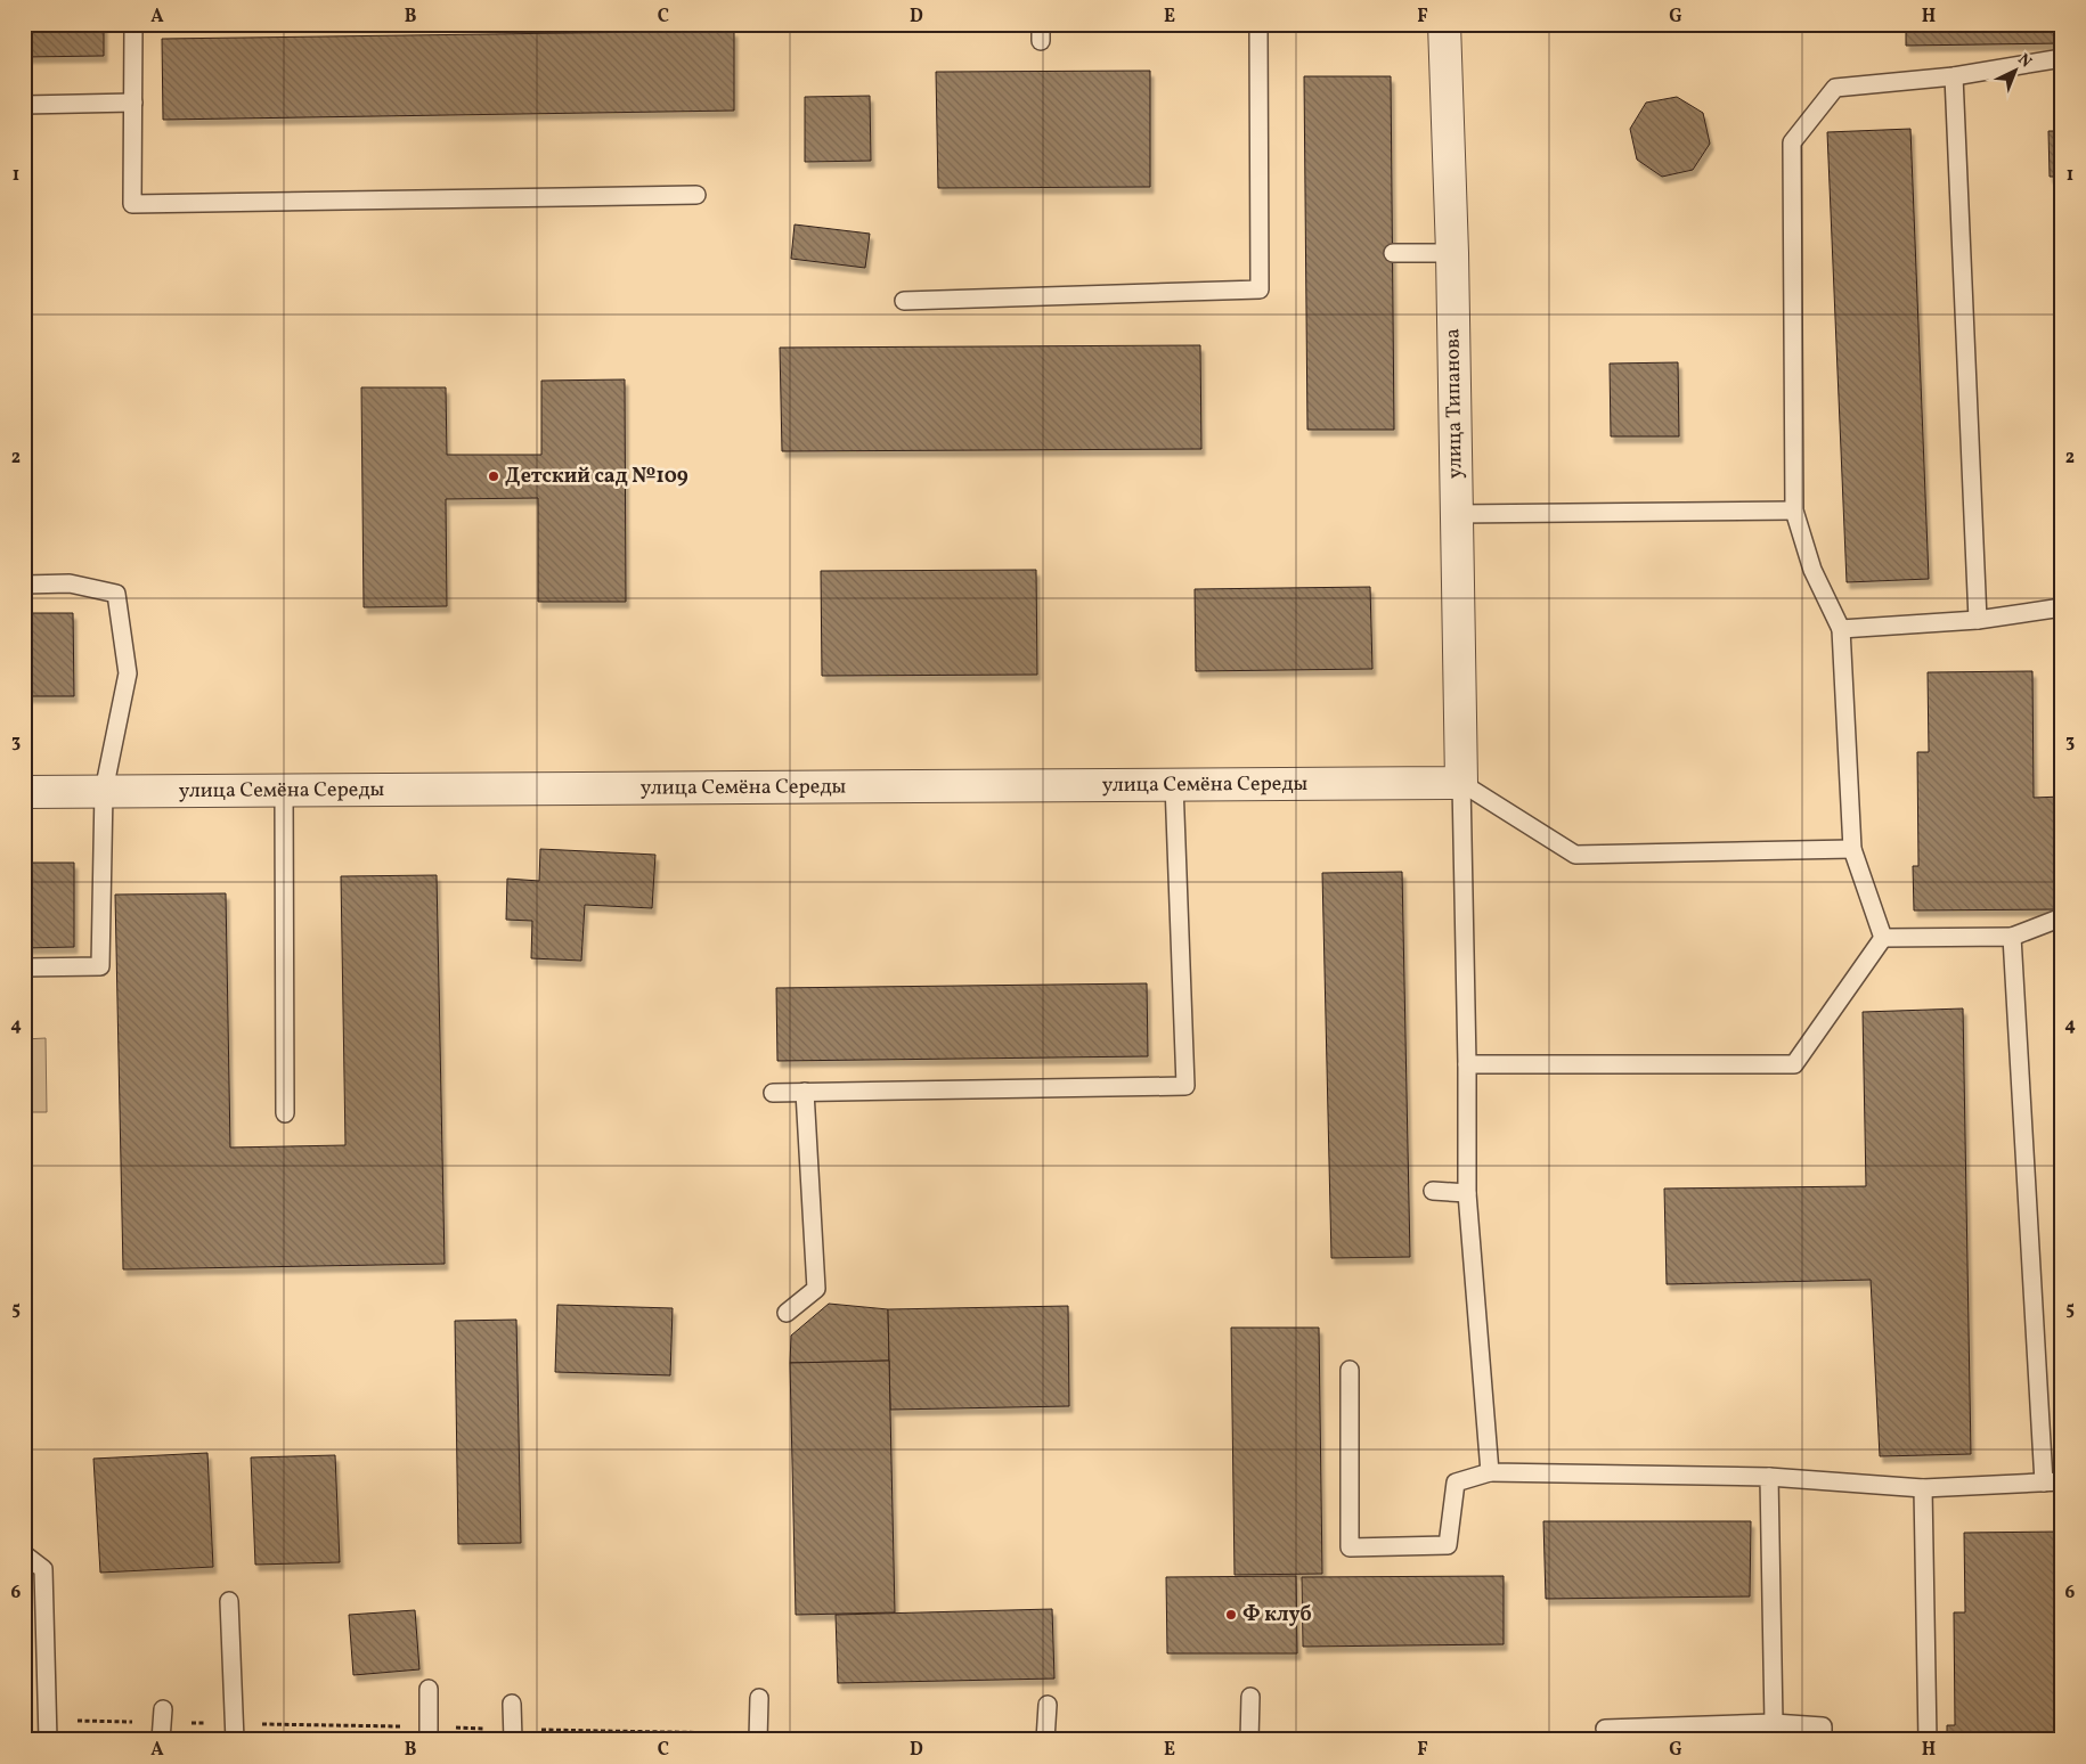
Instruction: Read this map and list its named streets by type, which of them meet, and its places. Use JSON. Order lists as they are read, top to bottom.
{
  "streets": {
    "street": ["улица Типанова", "улица Семёна Середы"]
  },
  "crossings": [
    ["улица Типанова", "улица Семёна Середы"]
  ],
  "places": ["Детский сад №109", "Ф клуб"],
  "north": "top right",
  "grid": {
    "columns": [
      "A",
      "B",
      "C",
      "D",
      "E",
      "F",
      "G",
      "H"
    ],
    "rows": [
      "1",
      "2",
      "3",
      "4",
      "5",
      "6"
    ]
  }
}
